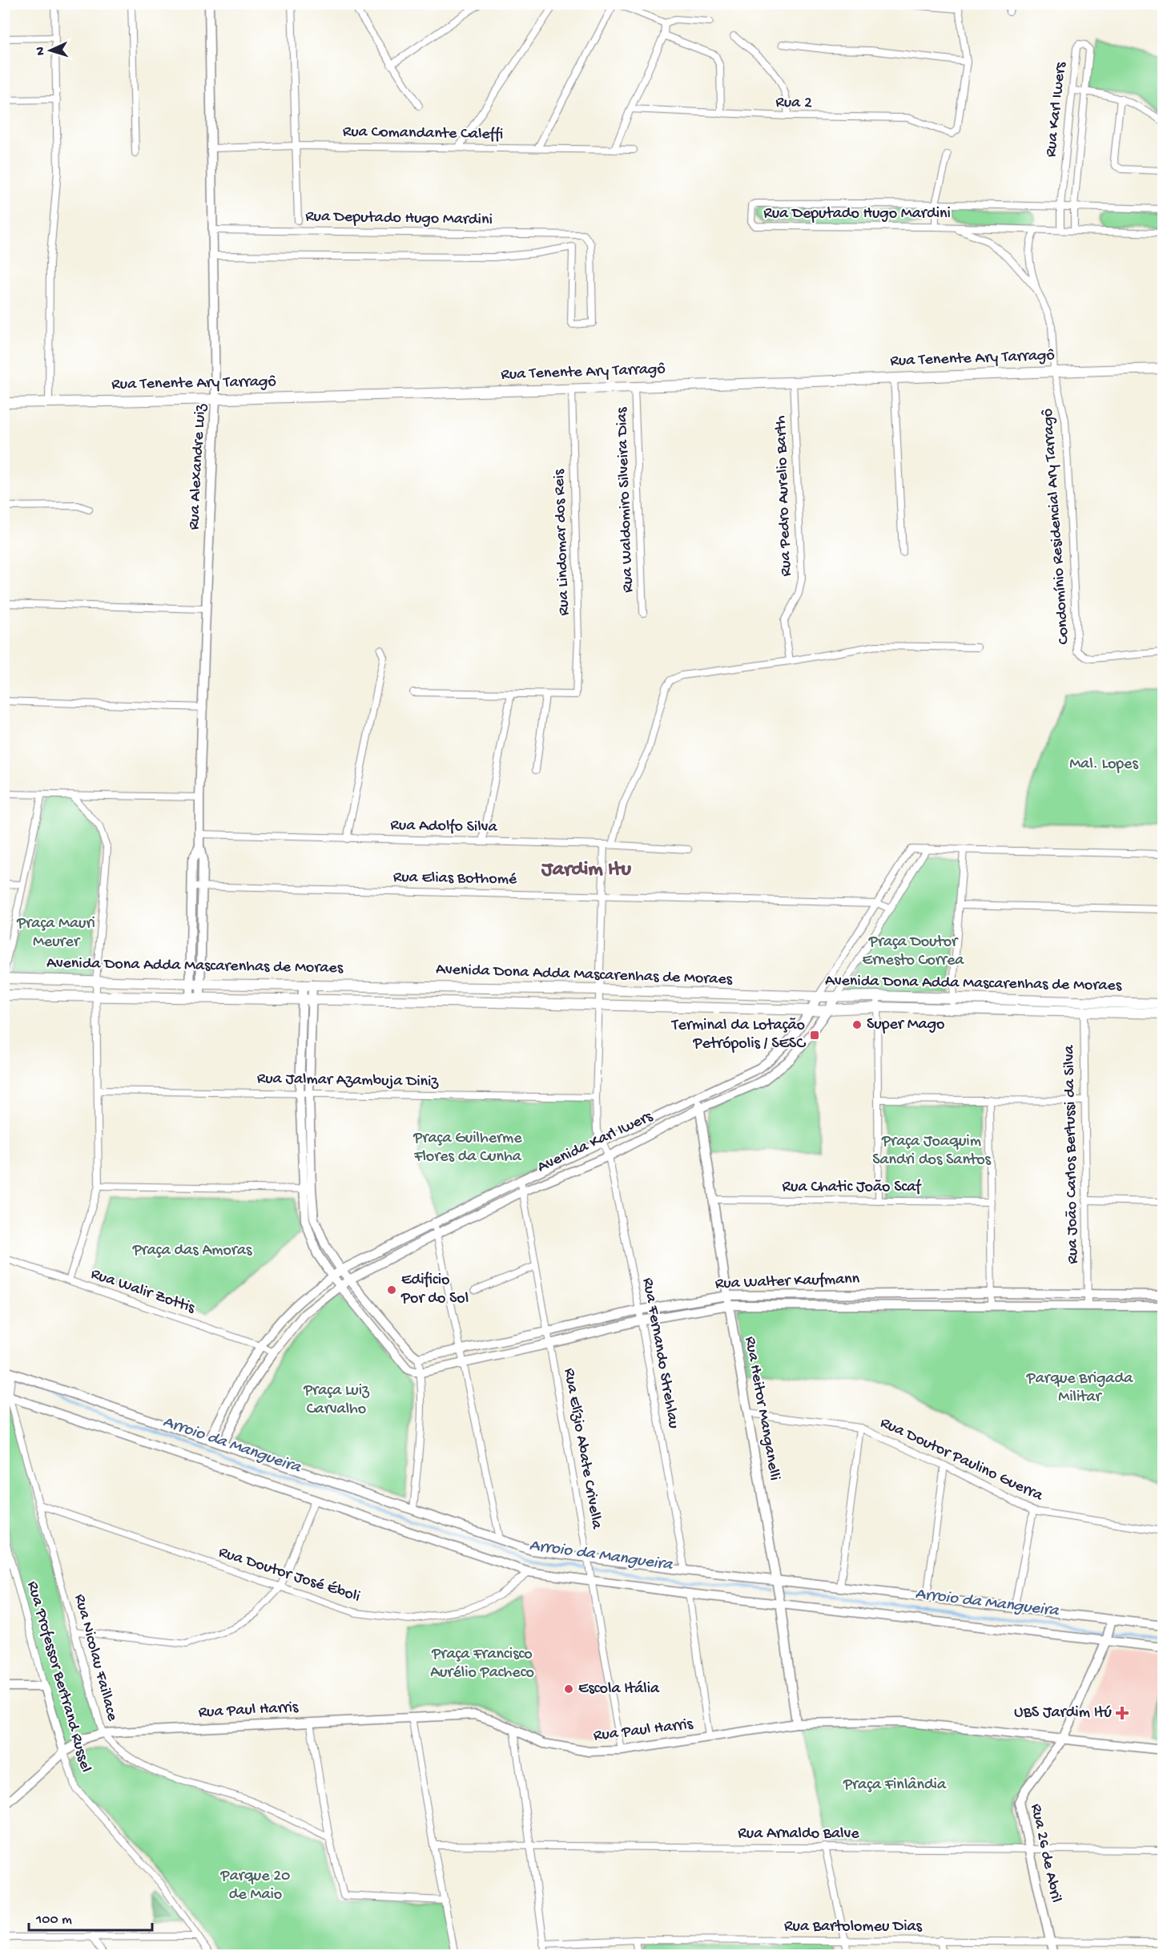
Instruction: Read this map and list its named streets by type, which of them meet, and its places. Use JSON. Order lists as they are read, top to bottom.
{
  "streets": {
    "main road": ["Rua Tenente Ary Tarragô", "Avenida Dona Adda Mascarenhas de Moraes"],
    "street": [
      "Rua 2",
      "Rua Karl Iwers",
      "Rua Comandante Caleffi",
      "Rua Deputado Hugo Mardini",
      "Rua Alexandre Luiz",
      "Rua Pedro Aurelio Barth",
      "Rua Waldomiro Silveira Dias",
      "Condomínio Residencial Ary Tarragô",
      "Rua Lindomar dos Reis",
      "Rua Adolfo Silva",
      "Rua Elias Bothomé",
      "Rua Jalmar Azambuja Diniz",
      "Avenida Karl Iwers",
      "Rua João Carlos Bertussi da Silva",
      "Rua Chatic João Scaf",
      "Rua Walter Kaufmann",
      "Rua Walir Zottis",
      "Rua Fernando Strehlau",
      "Rua Heitor Manganelli",
      "Rua Elízio Abate Crivella",
      "Rua Doutor Paulino Guerra",
      "Rua Doutor José Éboli",
      "Rua Nicolau Faillace",
      "Rua Professor Bertrand Russel",
      "Rua Paul Harris",
      "Rua Arnaldo Balve",
      "Rua 26 de Abril",
      "Rua Bartolomeu Dias"
    ]
  },
  "crossings": [
    ["Rua Karl Iwers", "Rua Deputado Hugo Mardini"],
    ["Rua Comandante Caleffi", "Rua Alexandre Luiz"],
    ["Rua Deputado Hugo Mardini", "Rua Alexandre Luiz"],
    ["Rua Tenente Ary Tarragô", "Rua Alexandre Luiz"],
    ["Rua Tenente Ary Tarragô", "Rua Pedro Aurelio Barth"],
    ["Rua Tenente Ary Tarragô", "Rua Waldomiro Silveira Dias"],
    ["Rua Tenente Ary Tarragô", "Condomínio Residencial Ary Tarragô"],
    ["Rua Tenente Ary Tarragô", "Rua Lindomar dos Reis"],
    ["Rua Alexandre Luiz", "Rua Adolfo Silva"],
    ["Rua Alexandre Luiz", "Rua Elias Bothomé"],
    ["Rua Alexandre Luiz", "Avenida Dona Adda Mascarenhas de Moraes"],
    ["Rua Elias Bothomé", "Avenida Karl Iwers"],
    ["Avenida Dona Adda Mascarenhas de Moraes", "Avenida Karl Iwers"],
    ["Avenida Dona Adda Mascarenhas de Moraes", "Rua João Carlos Bertussi da Silva"],
    ["Avenida Karl Iwers", "Rua Walir Zottis"],
    ["Avenida Karl Iwers", "Rua Fernando Strehlau"],
    ["Avenida Karl Iwers", "Rua Heitor Manganelli"],
    ["Avenida Karl Iwers", "Rua Elízio Abate Crivella"],
    ["Rua João Carlos Bertussi da Silva", "Rua Walter Kaufmann"],
    ["Rua Chatic João Scaf", "Rua Heitor Manganelli"],
    ["Rua Walter Kaufmann", "Rua Fernando Strehlau"],
    ["Rua Walter Kaufmann", "Rua Heitor Manganelli"],
    ["Rua Walter Kaufmann", "Rua Elízio Abate Crivella"],
    ["Rua Heitor Manganelli", "Rua Doutor Paulino Guerra"],
    ["Rua Heitor Manganelli", "Rua Paul Harris"],
    ["Rua Elízio Abate Crivella", "Rua Paul Harris"],
    ["Rua Doutor José Éboli", "Rua Nicolau Faillace"],
    ["Rua Nicolau Faillace", "Rua Paul Harris"],
    ["Rua Professor Bertrand Russel", "Rua Paul Harris"],
    ["Rua Paul Harris", "Rua 26 de Abril"],
    ["Rua Arnaldo Balve", "Rua 26 de Abril"],
    ["Rua 26 de Abril", "Rua Bartolomeu Dias"]
  ],
  "districts": ["Jardim Itu"],
  "water": ["Arroio da Mangueira"],
  "parks": [
    "Mal. Lopes",
    "Praça Mauri Meurer",
    "Praça Doutor Ernesto Correa",
    "Praça Guilherme Flores da Cunha",
    "Praça Joaquim Sandri dos Santos",
    "Praça das Amoras",
    "Parque Brigada Militar",
    "Praça Luiz Carvalho",
    "Praça Francisco Aurélio Pacheco",
    "Praça Finlândia",
    "Parque 20 de Maio"
  ],
  "places": {
    "other": ["Super Mago", "Edificio Por do Sol", "Escola Itália"],
    "transit": ["Terminal da Lotação Petrópolis / SESC"],
    "health": ["UBS Jardim Itú"]
  },
  "scale_bar": "100 m",
  "north": "left"
}
